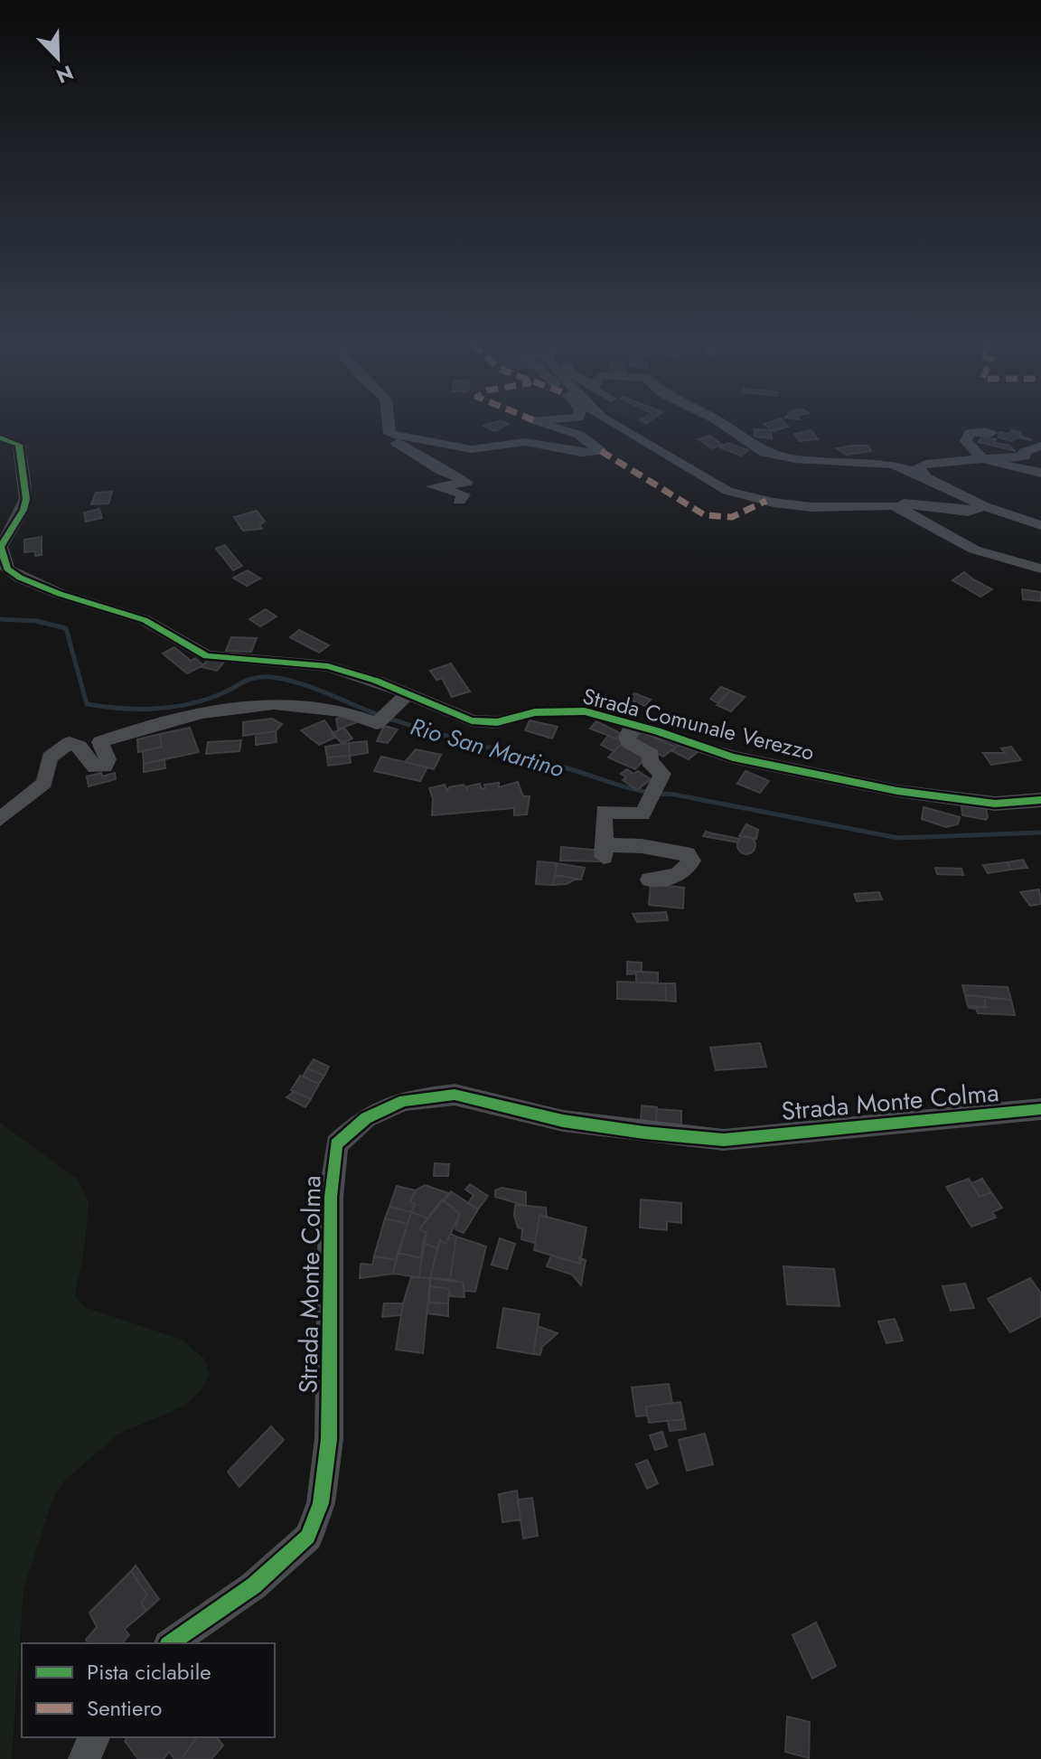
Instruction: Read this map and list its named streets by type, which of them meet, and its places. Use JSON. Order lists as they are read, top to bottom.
{
  "streets": {
    "street": ["Strada Comunale Verezzo", "Strada Monte Colma"]
  },
  "water": ["Rio San Martino"],
  "legend": ["Pista ciclabile", "Sentiero"],
  "north": "bottom right"
}
